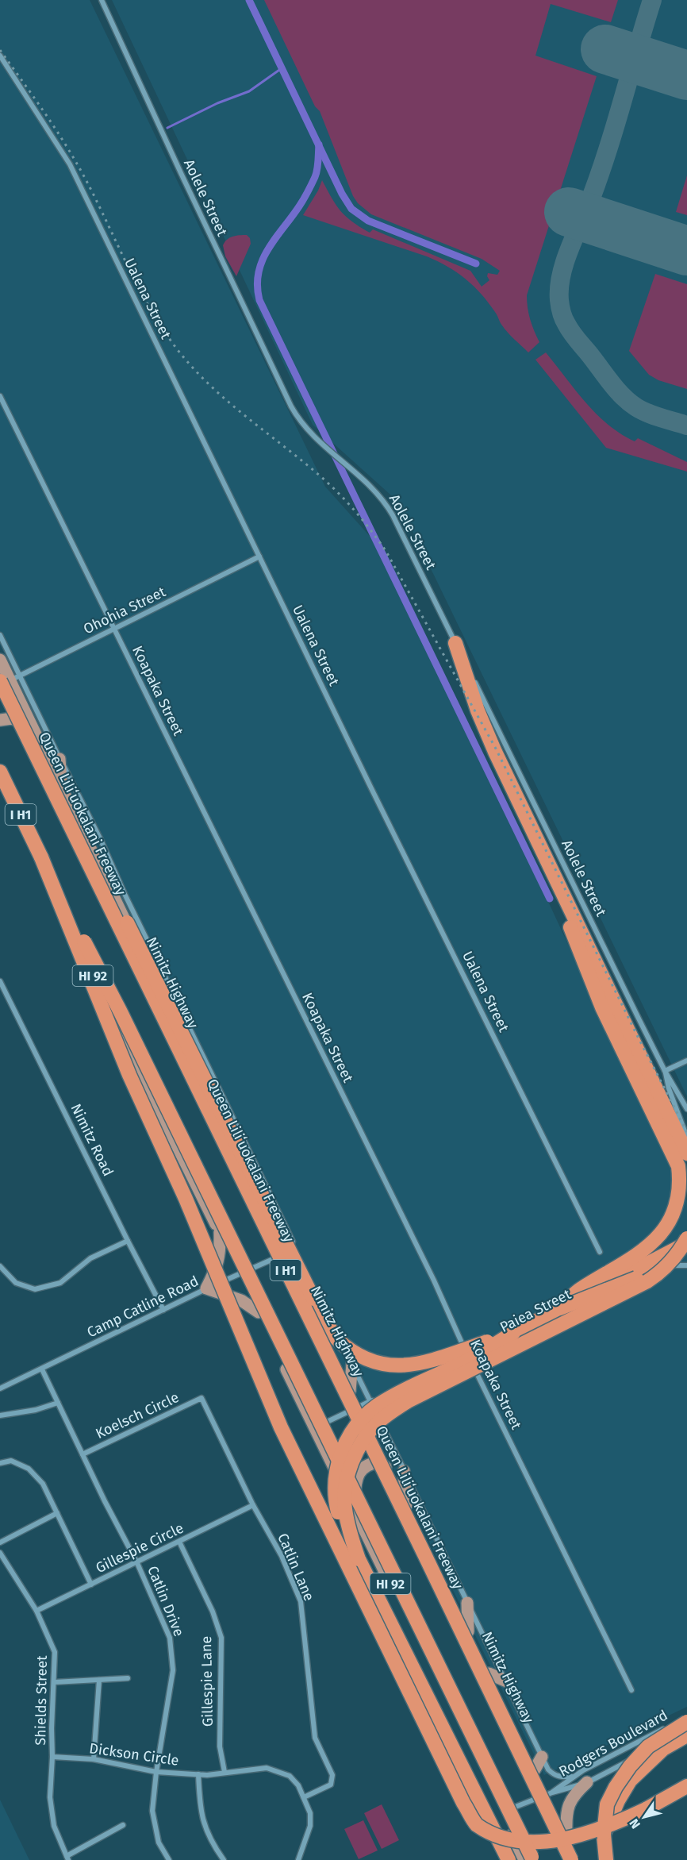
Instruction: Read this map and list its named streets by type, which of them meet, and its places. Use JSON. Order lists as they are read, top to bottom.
{
  "streets": {
    "highway": ["Queen Liliʻuokalani Freeway", "I H1"],
    "main road": ["HI 92", "Nimitz Highway"],
    "street": [
      "Aolele Street",
      "Ualena Street",
      "Ohohia Street",
      "Koapaka Street",
      "Nimitz Road",
      "Camp Catline Road",
      "Paiea Street",
      "Koelsch Circle",
      "Gillespie Circle",
      "Catlin Lane",
      "Catlin Drive",
      "Gillespie Lane",
      "Shields Street",
      "Rodgers Boulevard",
      "Dickson Circle"
    ]
  },
  "crossings": [
    ["Ualena Street", "Ohohia Street"],
    ["Ohohia Street", "Koapaka Street"],
    ["Ohohia Street", "Queen Liliʻuokalani Freeway"],
    ["Ohohia Street", "Nimitz Highway"],
    ["Koapaka Street", "Paiea Street"],
    ["Queen Liliʻuokalani Freeway", "Nimitz Highway"],
    ["HI 92", "Camp Catline Road"],
    ["HI 92", "Paiea Street"],
    ["HI 92", "Rodgers Boulevard"],
    ["Nimitz Highway", "Camp Catline Road"],
    ["Nimitz Highway", "Paiea Street"],
    ["Nimitz Highway", "Rodgers Boulevard"],
    ["Nimitz Road", "Camp Catline Road"],
    ["Camp Catline Road", "Catlin Drive"],
    ["Koelsch Circle", "Catlin Lane"],
    ["Koelsch Circle", "Catlin Drive"],
    ["Gillespie Circle", "Catlin Lane"],
    ["Gillespie Circle", "Catlin Drive"],
    ["Gillespie Circle", "Gillespie Lane"],
    ["Gillespie Circle", "Shields Street"],
    ["Catlin Lane", "Dickson Circle"],
    ["Catlin Drive", "Dickson Circle"],
    ["Gillespie Lane", "Dickson Circle"],
    ["Shields Street", "Dickson Circle"]
  ],
  "north": "bottom left"
}
